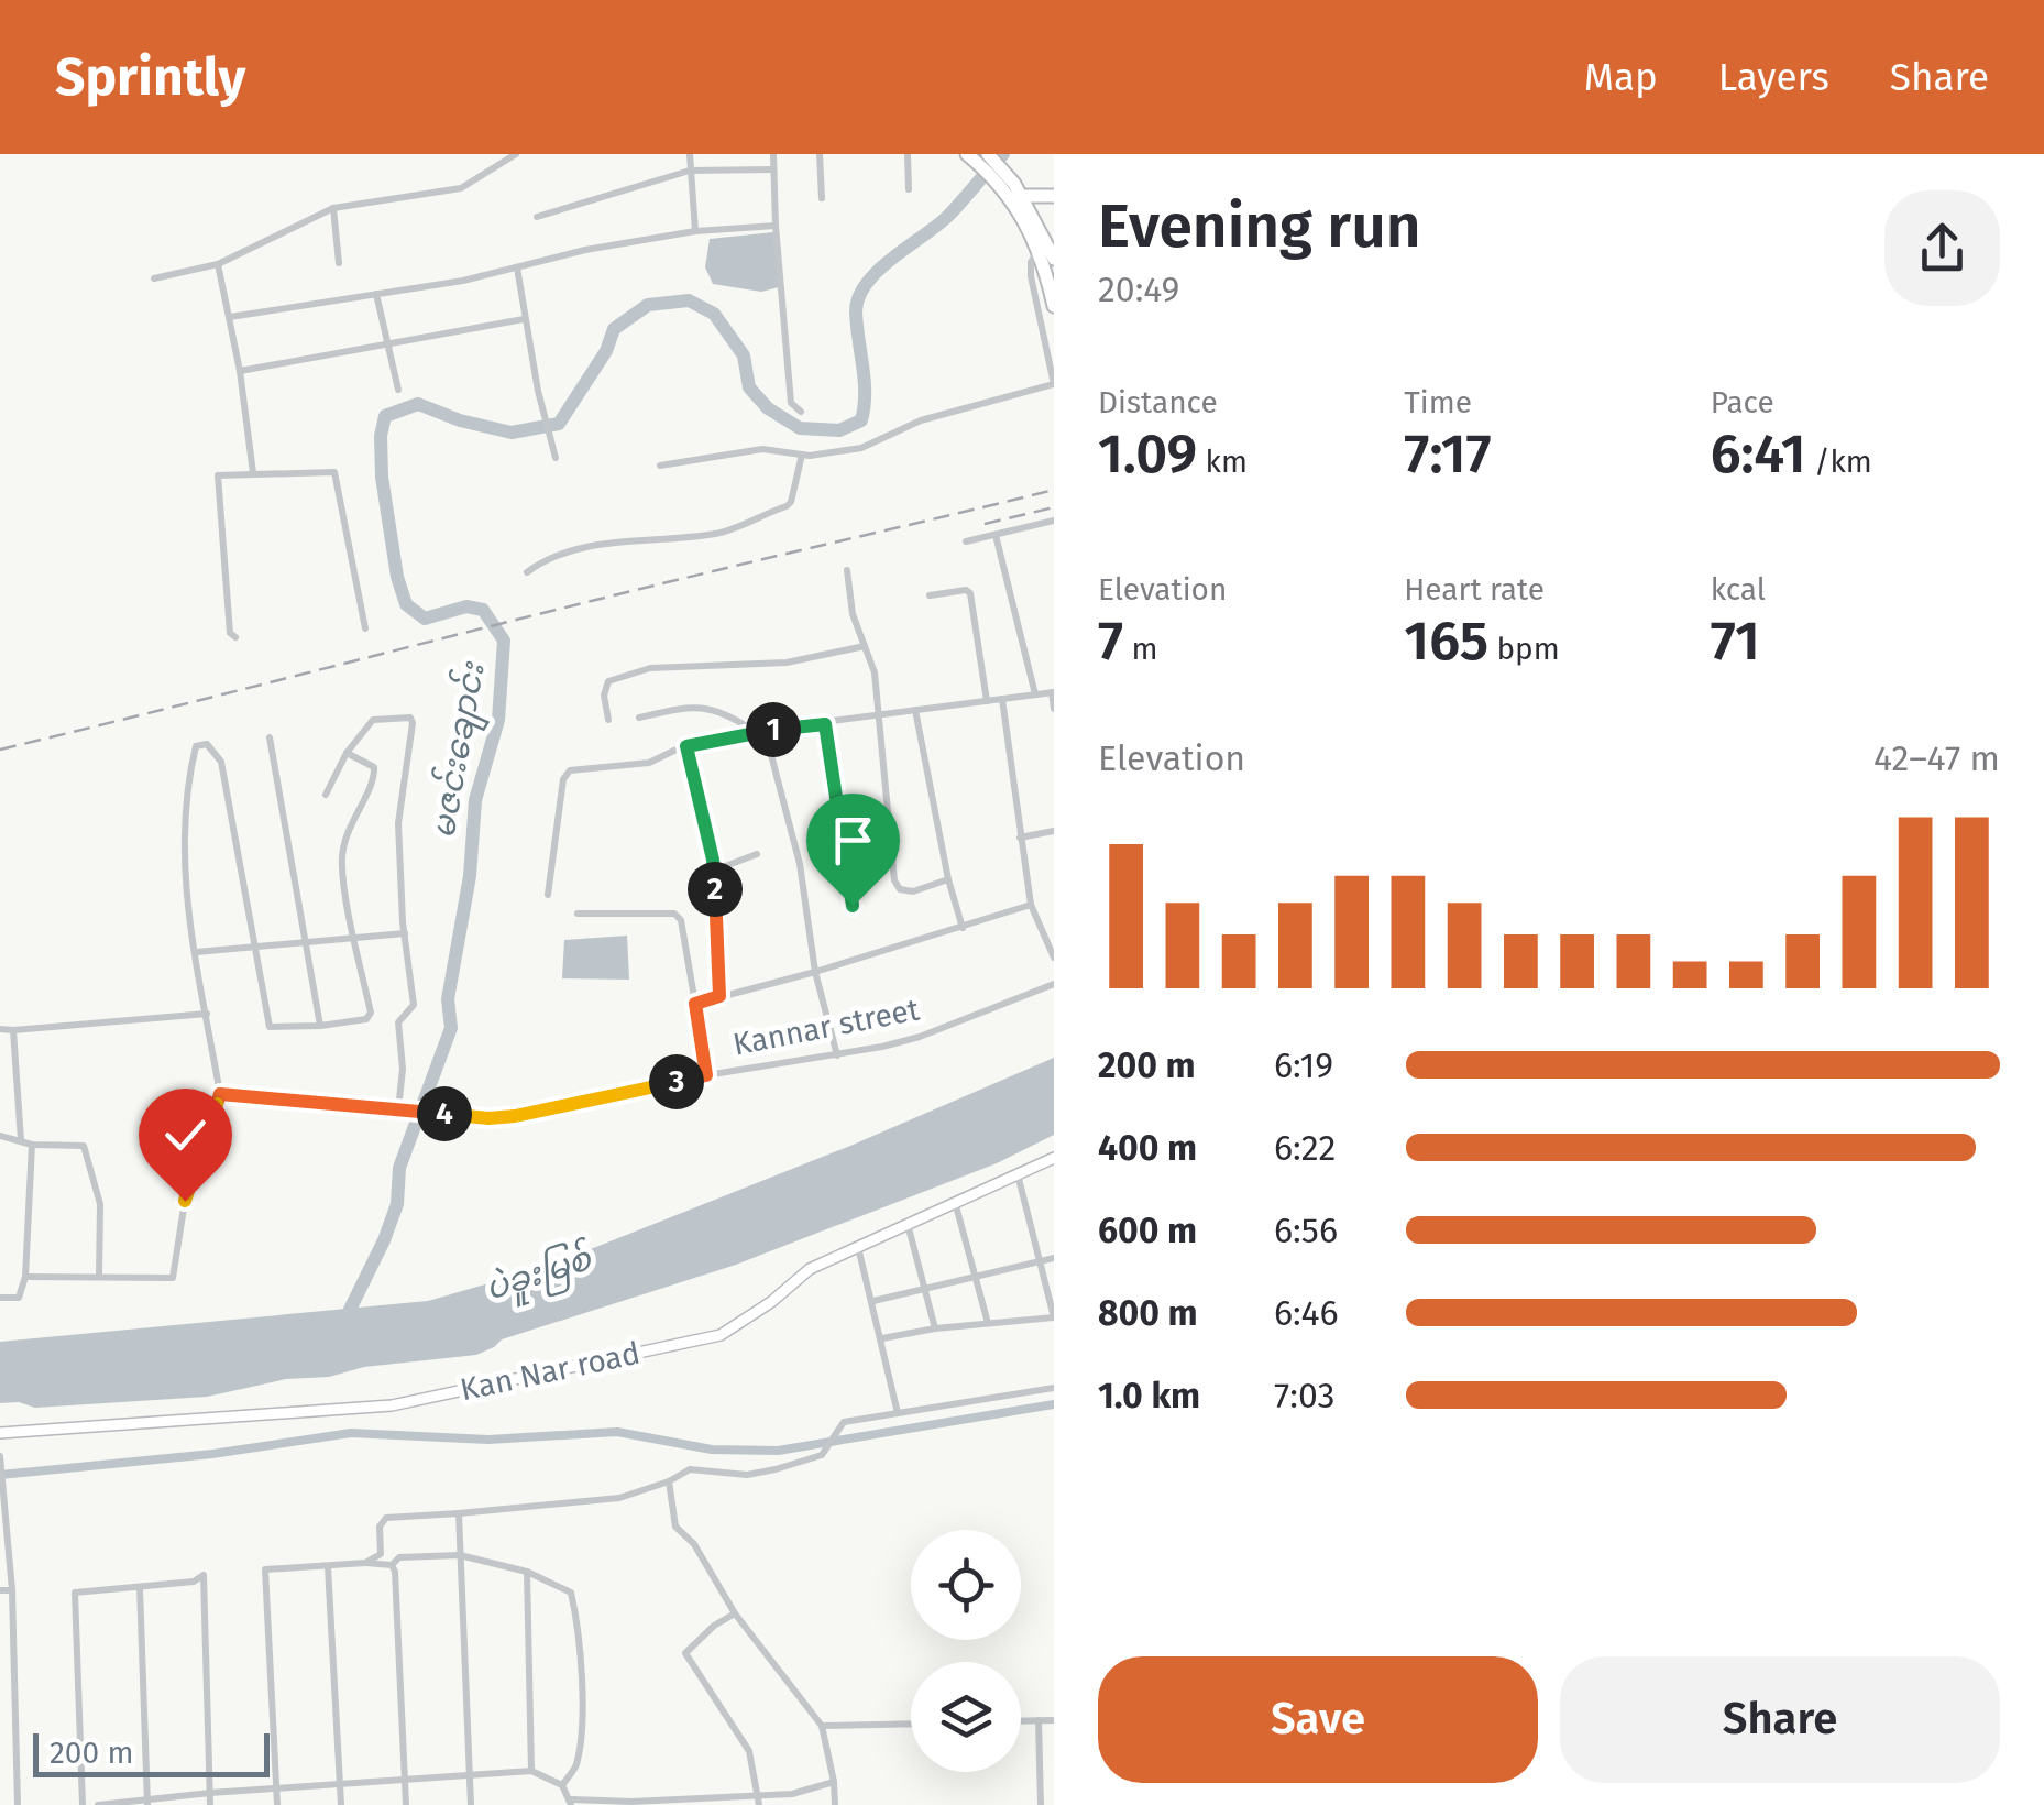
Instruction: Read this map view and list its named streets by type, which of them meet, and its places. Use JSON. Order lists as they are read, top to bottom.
{
  "streets": {
    "street": ["Kannar street", "Kan Nar road"]
  },
  "water": ["မဇင်းချောင်း", "ပဲခူးမြစ်"],
  "scale_bar": "200 m",
  "page": {
    "header": "Sprintly",
    "nav": ["Map", "Layers", "Share"],
    "heading": ["Evening run", "20:49"],
    "stats": [
      ["Distance", "1.09 km"],
      ["Time", "7:17"],
      ["Pace", "6:41 /km"],
      ["Elevation", "7 m"],
      ["Heart rate", "165 bpm"],
      ["kcal", "71"]
    ],
    "pins": [
      "1",
      "2",
      "3",
      "4"
    ],
    "chart": ["Elevation", "42–47 m"],
    "list": [
      {
        "name": "200 m",
        "note": "6:19"
      },
      {
        "name": "400 m",
        "note": "6:22"
      },
      {
        "name": "600 m",
        "note": "6:56"
      },
      {
        "name": "800 m",
        "note": "6:46"
      },
      {
        "name": "1.0 km",
        "note": "7:03"
      }
    ],
    "buttons": ["Save", "Share"],
    "scale": "200 m"
  }
}
